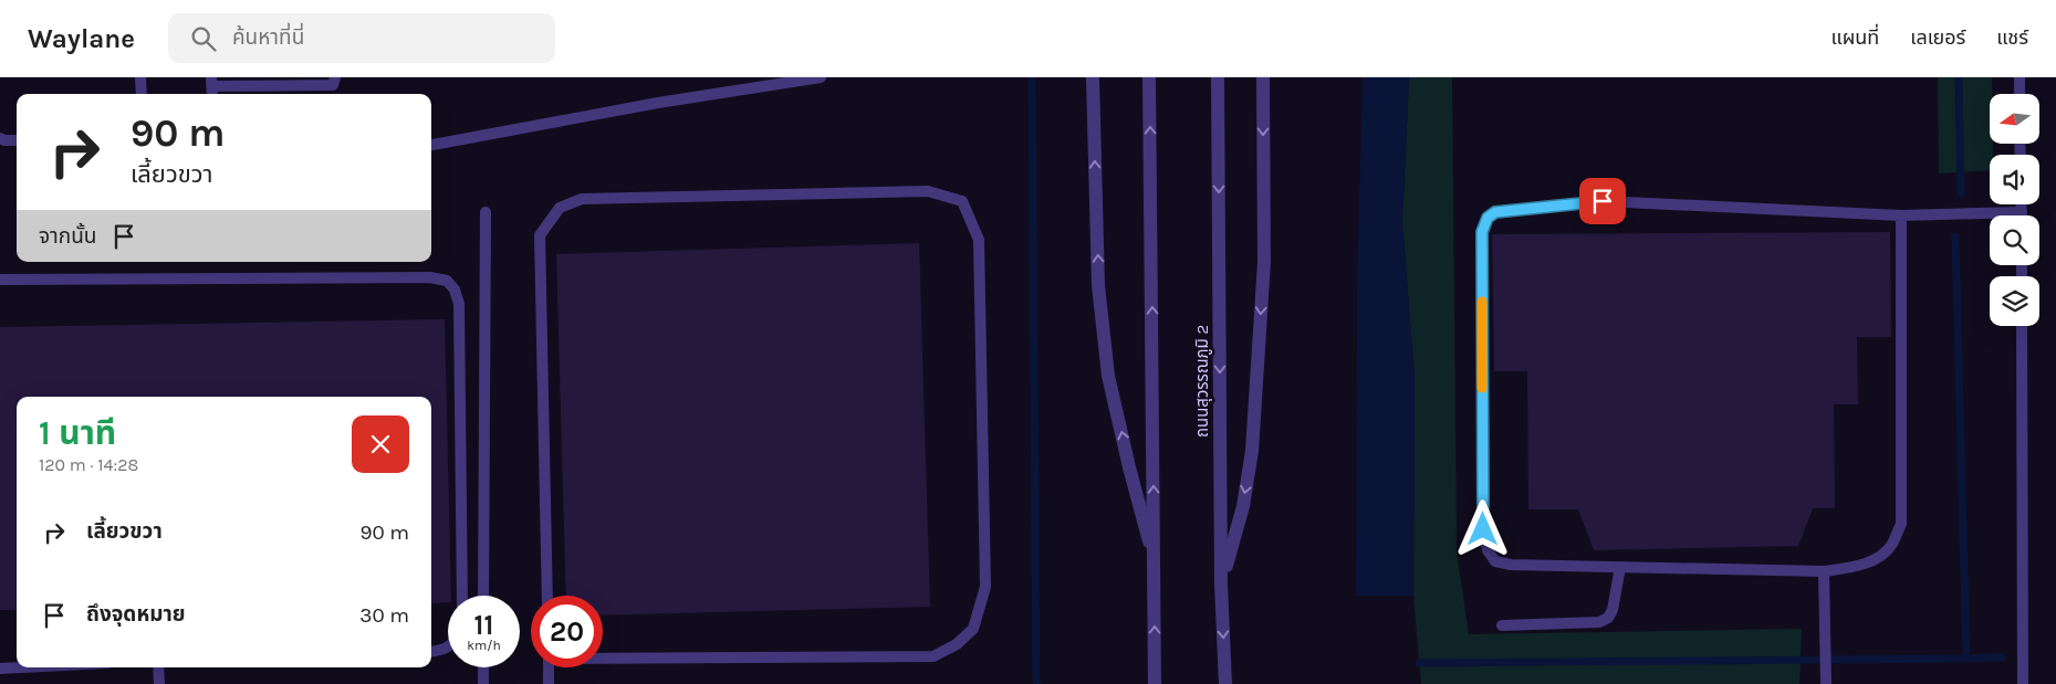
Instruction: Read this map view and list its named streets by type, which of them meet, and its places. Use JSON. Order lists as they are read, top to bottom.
{
  "streets": {
    "street": ["ถนนสุวรรณภูมิ 2"]
  },
  "north": "left",
  "page": {
    "header": "Waylane",
    "search": "ค้นหาที่นี่",
    "nav": ["แผนที่", "เลเยอร์", "แชร์"],
    "turn": ["90 m", "เลี้ยวขวา"],
    "then": "จากนั้น",
    "heading": ["1 นาที", "120 m · 14:28"],
    "list": [
      {
        "name": "เลี้ยวขวา",
        "value": "90 m"
      },
      {
        "name": "ถึงจุดหมาย",
        "value": "30 m"
      }
    ],
    "speed": "11 km/h",
    "limit": "20"
  }
}
